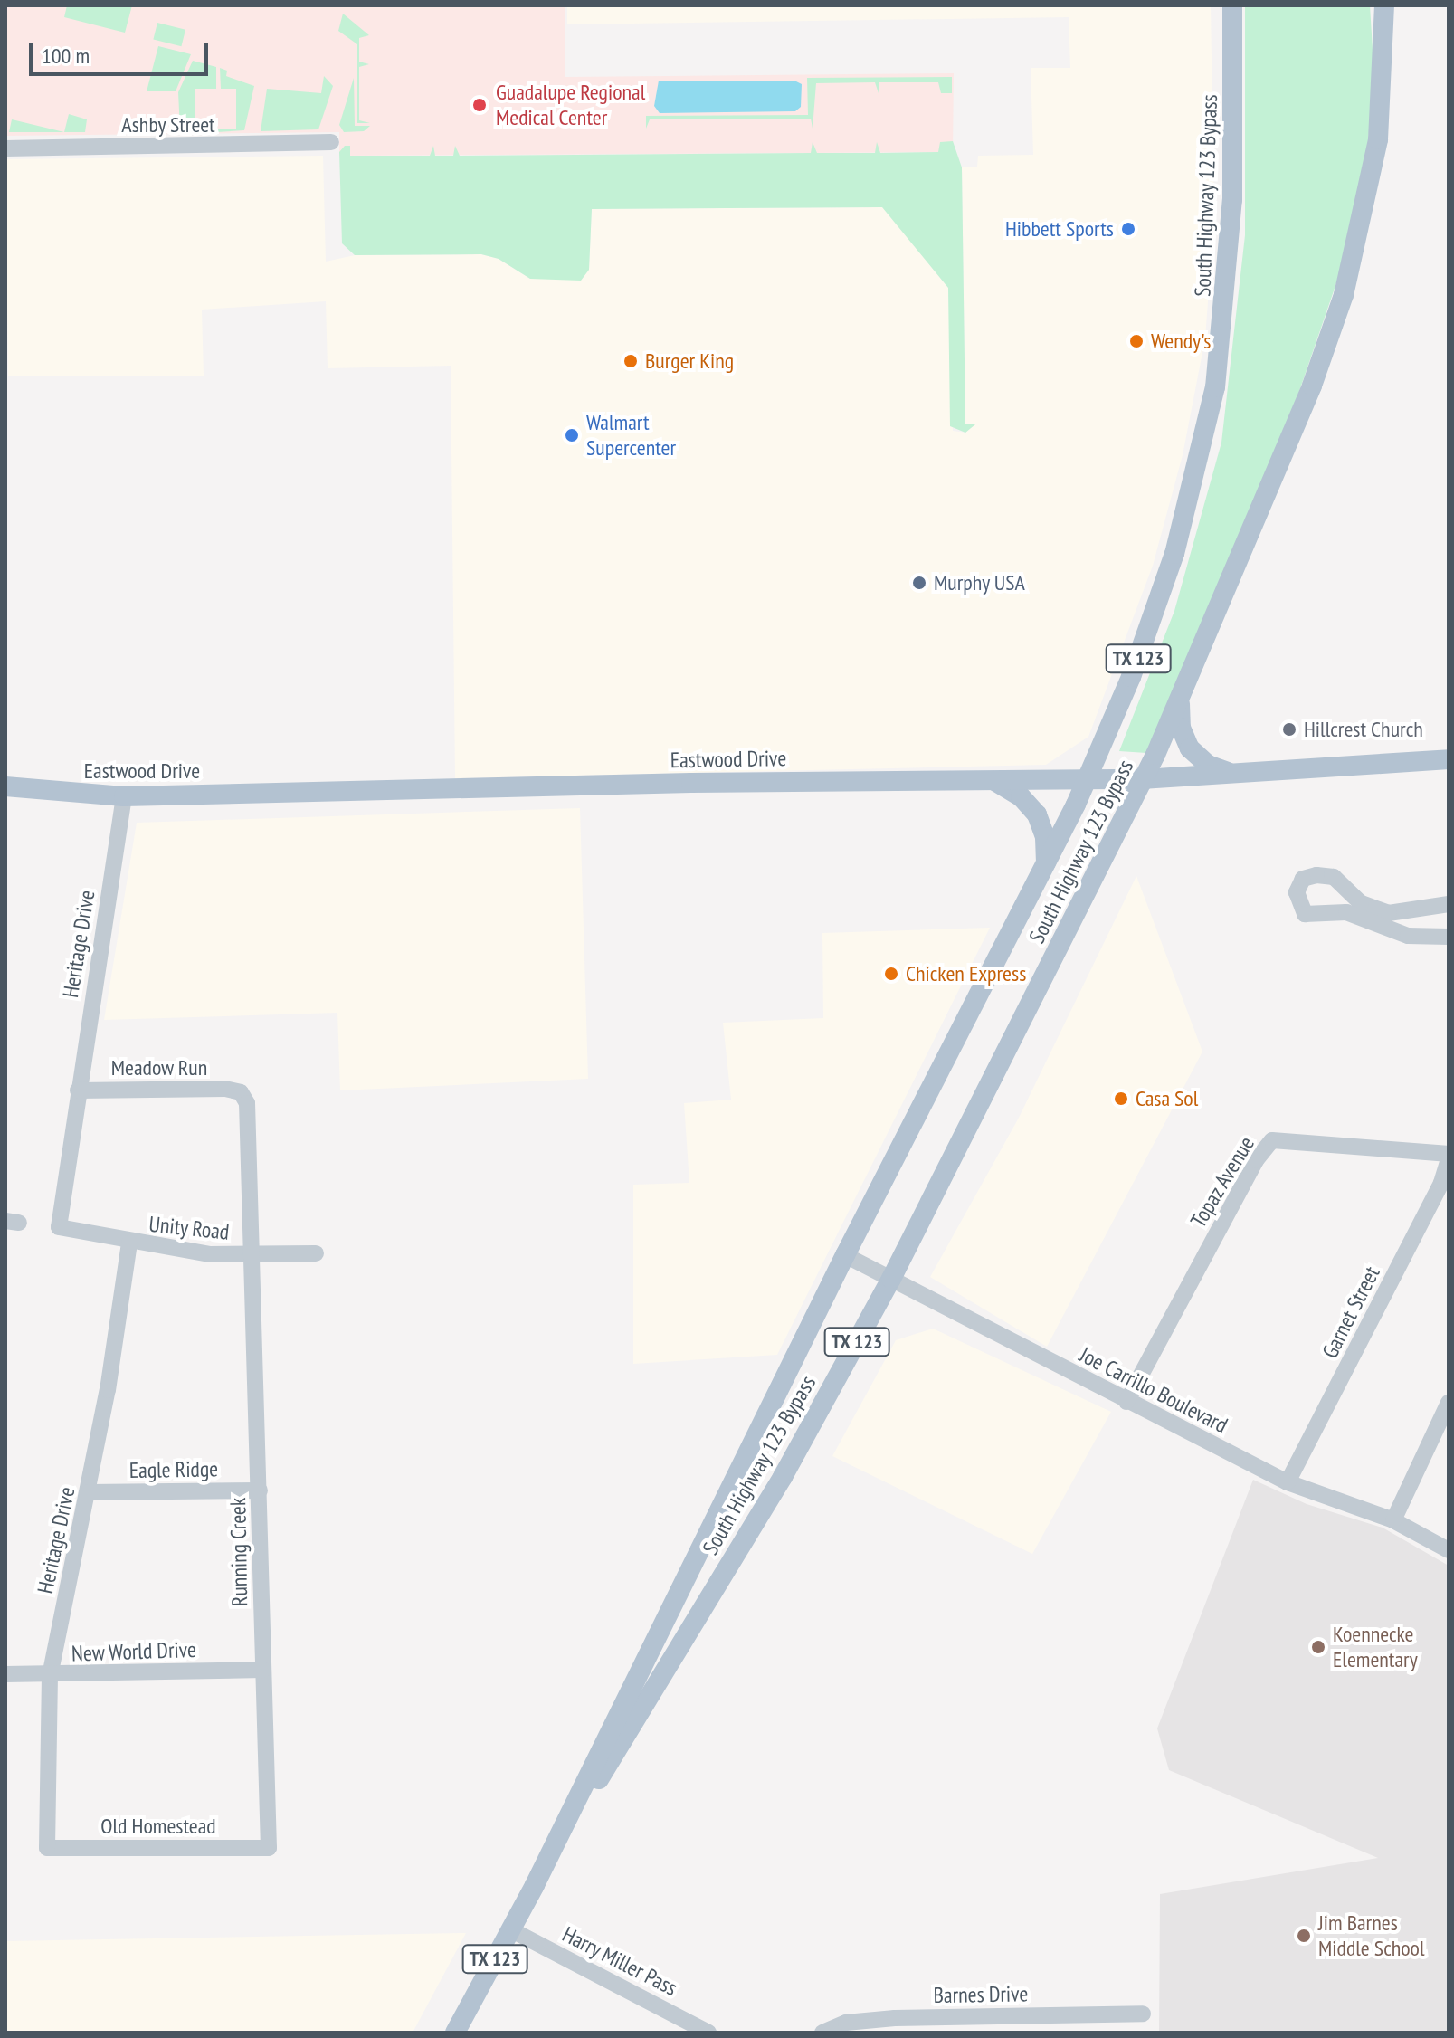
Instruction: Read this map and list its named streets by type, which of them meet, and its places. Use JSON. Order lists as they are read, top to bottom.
{
  "streets": {
    "main road": ["South Highway 123 Bypass", "TX 123", "Eastwood Drive"],
    "street": [
      "Ashby Street",
      "Heritage Drive",
      "Meadow Run",
      "Topaz Avenue",
      "Unity Road",
      "Garnet Street",
      "Joe Carrillo Boulevard",
      "Eagle Ridge",
      "Running Creek",
      "New World Drive",
      "Old Homestead",
      "Harry Miller Pass",
      "Barnes Drive"
    ]
  },
  "crossings": [
    ["South Highway 123 Bypass", "Eastwood Drive"],
    ["South Highway 123 Bypass", "Joe Carrillo Boulevard"],
    ["South Highway 123 Bypass", "Harry Miller Pass"],
    ["Eastwood Drive", "Heritage Drive"],
    ["Heritage Drive", "Meadow Run"],
    ["Heritage Drive", "Unity Road"],
    ["Heritage Drive", "Eagle Ridge"],
    ["Heritage Drive", "New World Drive"],
    ["Heritage Drive", "Old Homestead"],
    ["Meadow Run", "Running Creek"],
    ["Topaz Avenue", "Joe Carrillo Boulevard"],
    ["Unity Road", "Running Creek"],
    ["Garnet Street", "Joe Carrillo Boulevard"],
    ["Eagle Ridge", "Running Creek"],
    ["Running Creek", "New World Drive"],
    ["Running Creek", "Old Homestead"]
  ],
  "places": [
    "Guadalupe Regional Medical Center",
    "Hibbett Sports",
    "Wendy's",
    "Burger King",
    "Walmart Supercenter",
    "Murphy USA",
    "Hillcrest Church",
    "Chicken Express",
    "Casa Sol",
    "Koennecke Elementary",
    "Jim Barnes Middle School"
  ],
  "scale_bar": "100 m"
}
